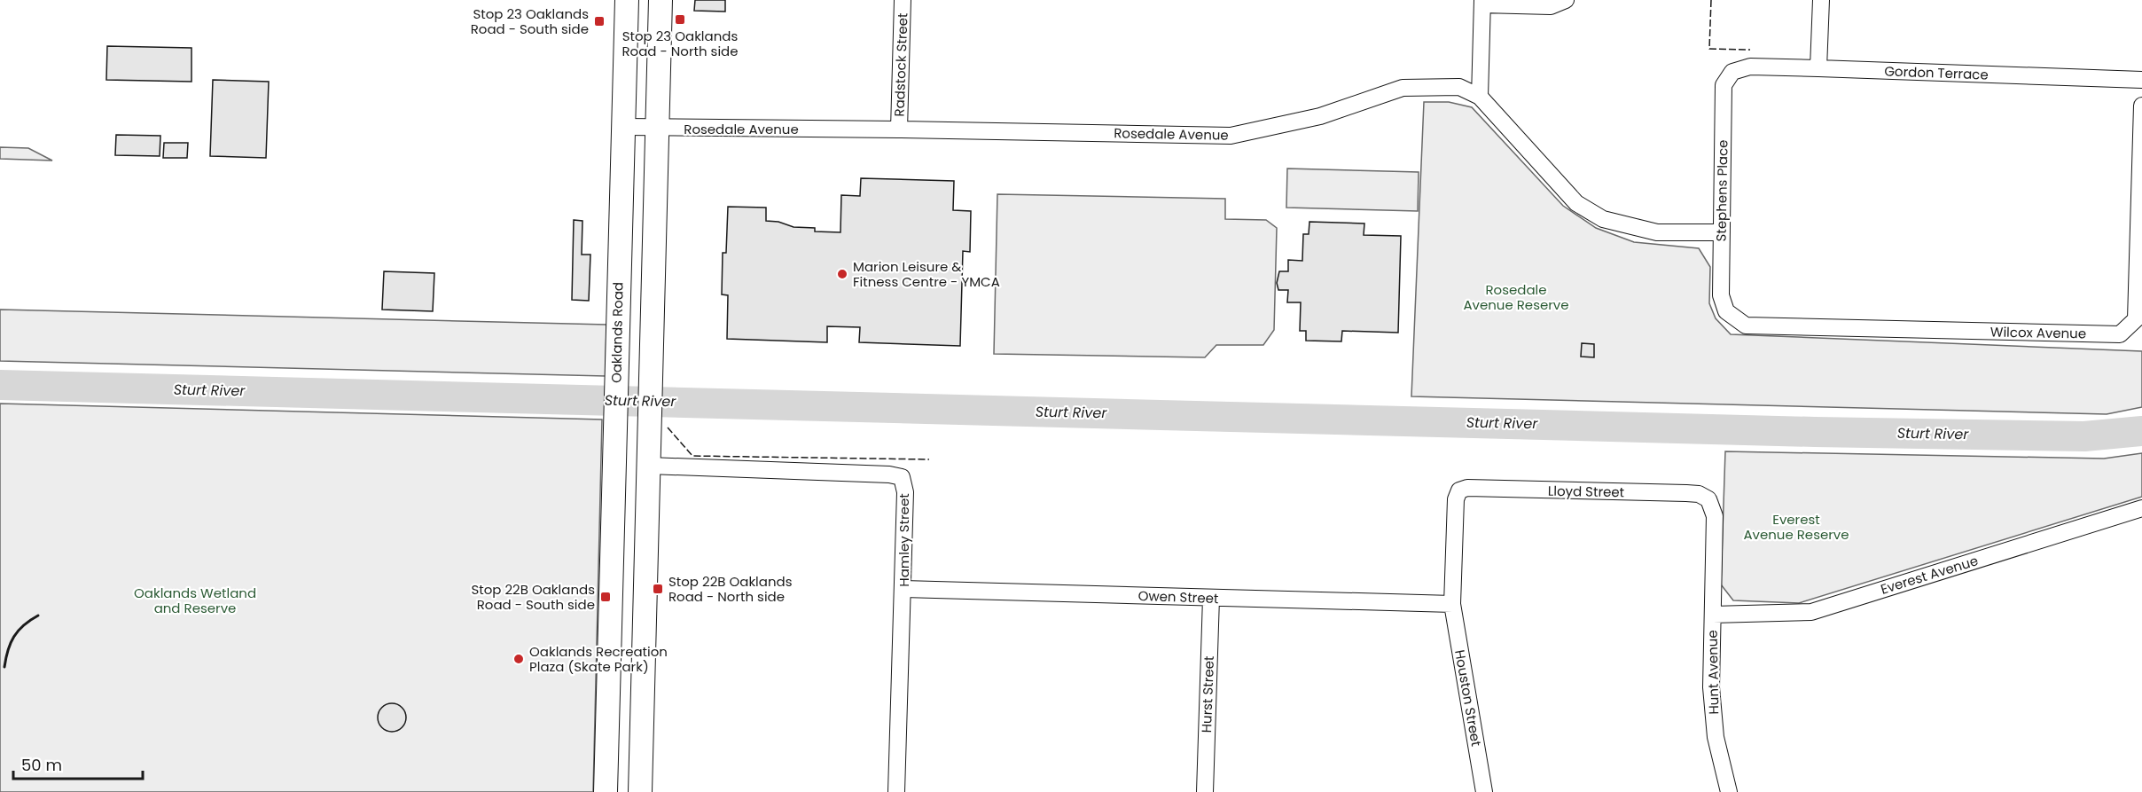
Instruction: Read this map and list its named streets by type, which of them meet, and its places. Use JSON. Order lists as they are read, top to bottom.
{
  "streets": {
    "main road": ["Oaklands Road"],
    "street": [
      "Radstock Street",
      "Gordon Terrace",
      "Rosedale Avenue",
      "Stephens Place",
      "Wilcox Avenue",
      "Lloyd Street",
      "Hamley Street",
      "Everest Avenue",
      "Owen Street",
      "Hunt Avenue",
      "Hurst Street",
      "Houston Street"
    ]
  },
  "crossings": [
    ["Radstock Street", "Rosedale Avenue"],
    ["Gordon Terrace", "Stephens Place"],
    ["Rosedale Avenue", "Stephens Place"],
    ["Rosedale Avenue", "Oaklands Road"],
    ["Stephens Place", "Wilcox Avenue"],
    ["Lloyd Street", "Everest Avenue"],
    ["Lloyd Street", "Owen Street"],
    ["Lloyd Street", "Hunt Avenue"],
    ["Lloyd Street", "Houston Street"],
    ["Hamley Street", "Owen Street"],
    ["Everest Avenue", "Hunt Avenue"],
    ["Owen Street", "Hurst Street"],
    ["Owen Street", "Houston Street"]
  ],
  "water": ["Sturt River"],
  "parks": ["Rosedale Avenue Reserve", "Everest Avenue Reserve", "Oaklands Wetland and Reserve"],
  "places": {
    "transit": [
      "Stop 23 Oaklands Road - North side",
      "Stop 23 Oaklands Road - South side",
      "Stop 22B Oaklands Road - North side",
      "Stop 22B Oaklands Road - South side"
    ],
    "other": ["Marion Leisure & Fitness Centre - YMCA", "Oaklands Recreation Plaza (Skate Park)"]
  },
  "scale_bar": "50 m"
}
